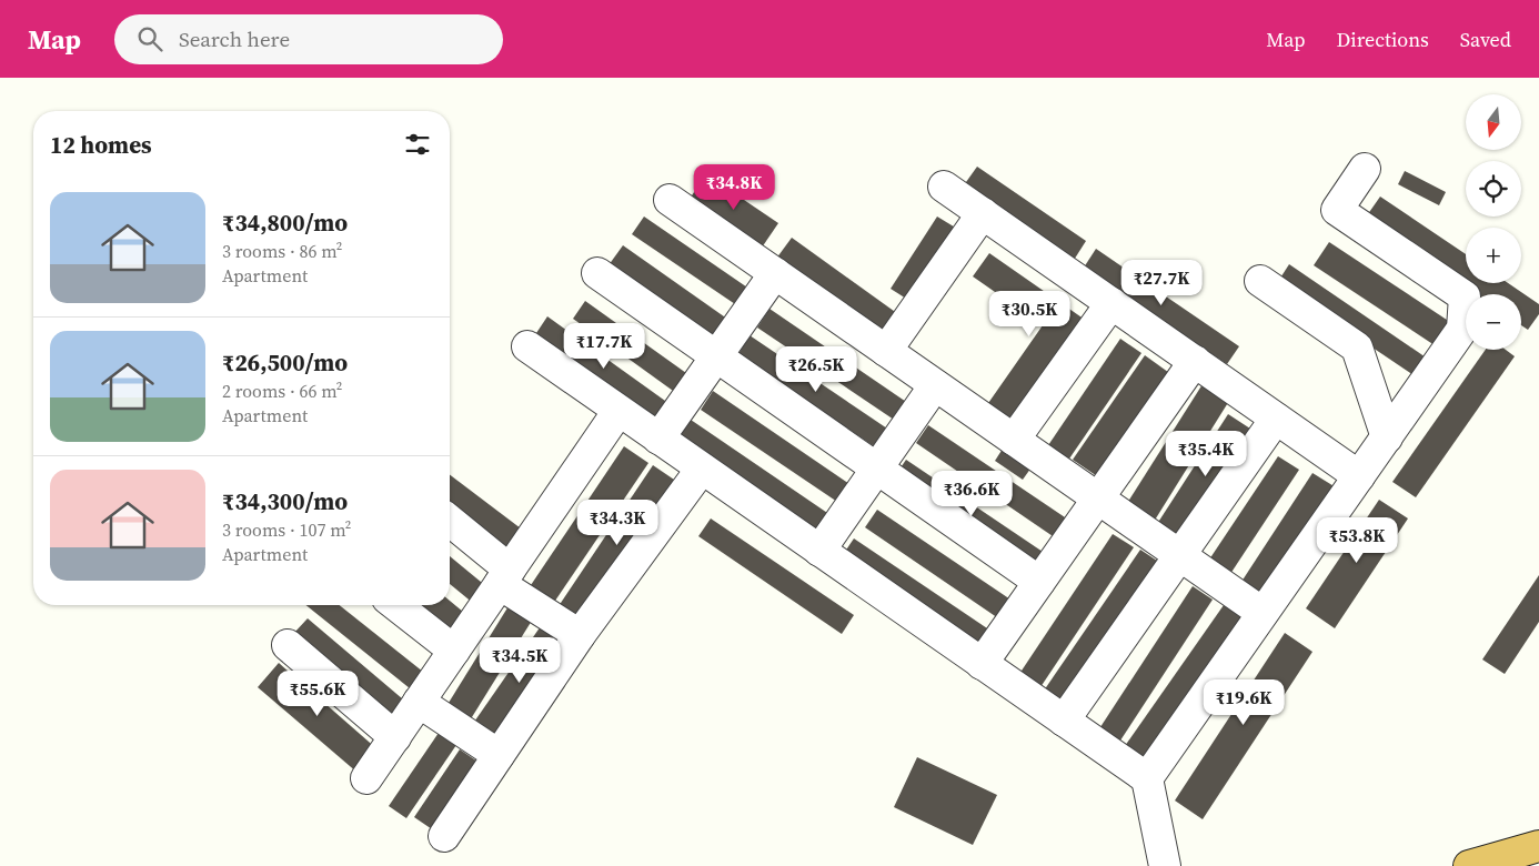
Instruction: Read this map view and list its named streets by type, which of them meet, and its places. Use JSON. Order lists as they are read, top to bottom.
{
  "north": "bottom",
  "page": {
    "header": "Map",
    "search": "Search here",
    "nav": ["Map", "Directions", "Saved"],
    "map_buttons": ["+", "−"],
    "heading": "12 homes",
    "price": [
      "₹34.8K",
      "₹27.7K",
      "₹30.5K",
      "₹17.7K",
      "₹26.5K",
      "₹35.4K",
      "₹36.6K",
      "₹34.3K",
      "₹53.8K",
      "₹34.5K",
      "₹55.6K",
      "₹19.6K"
    ],
    "list": [
      {
        "name": "₹34,800/mo",
        "note": "3 rooms · 86 m² · Apartment"
      },
      {
        "name": "₹26,500/mo",
        "note": "2 rooms · 66 m² · Apartment"
      },
      {
        "name": "₹34,300/mo",
        "note": "3 rooms · 107 m² · Apartment"
      }
    ]
  }
}
